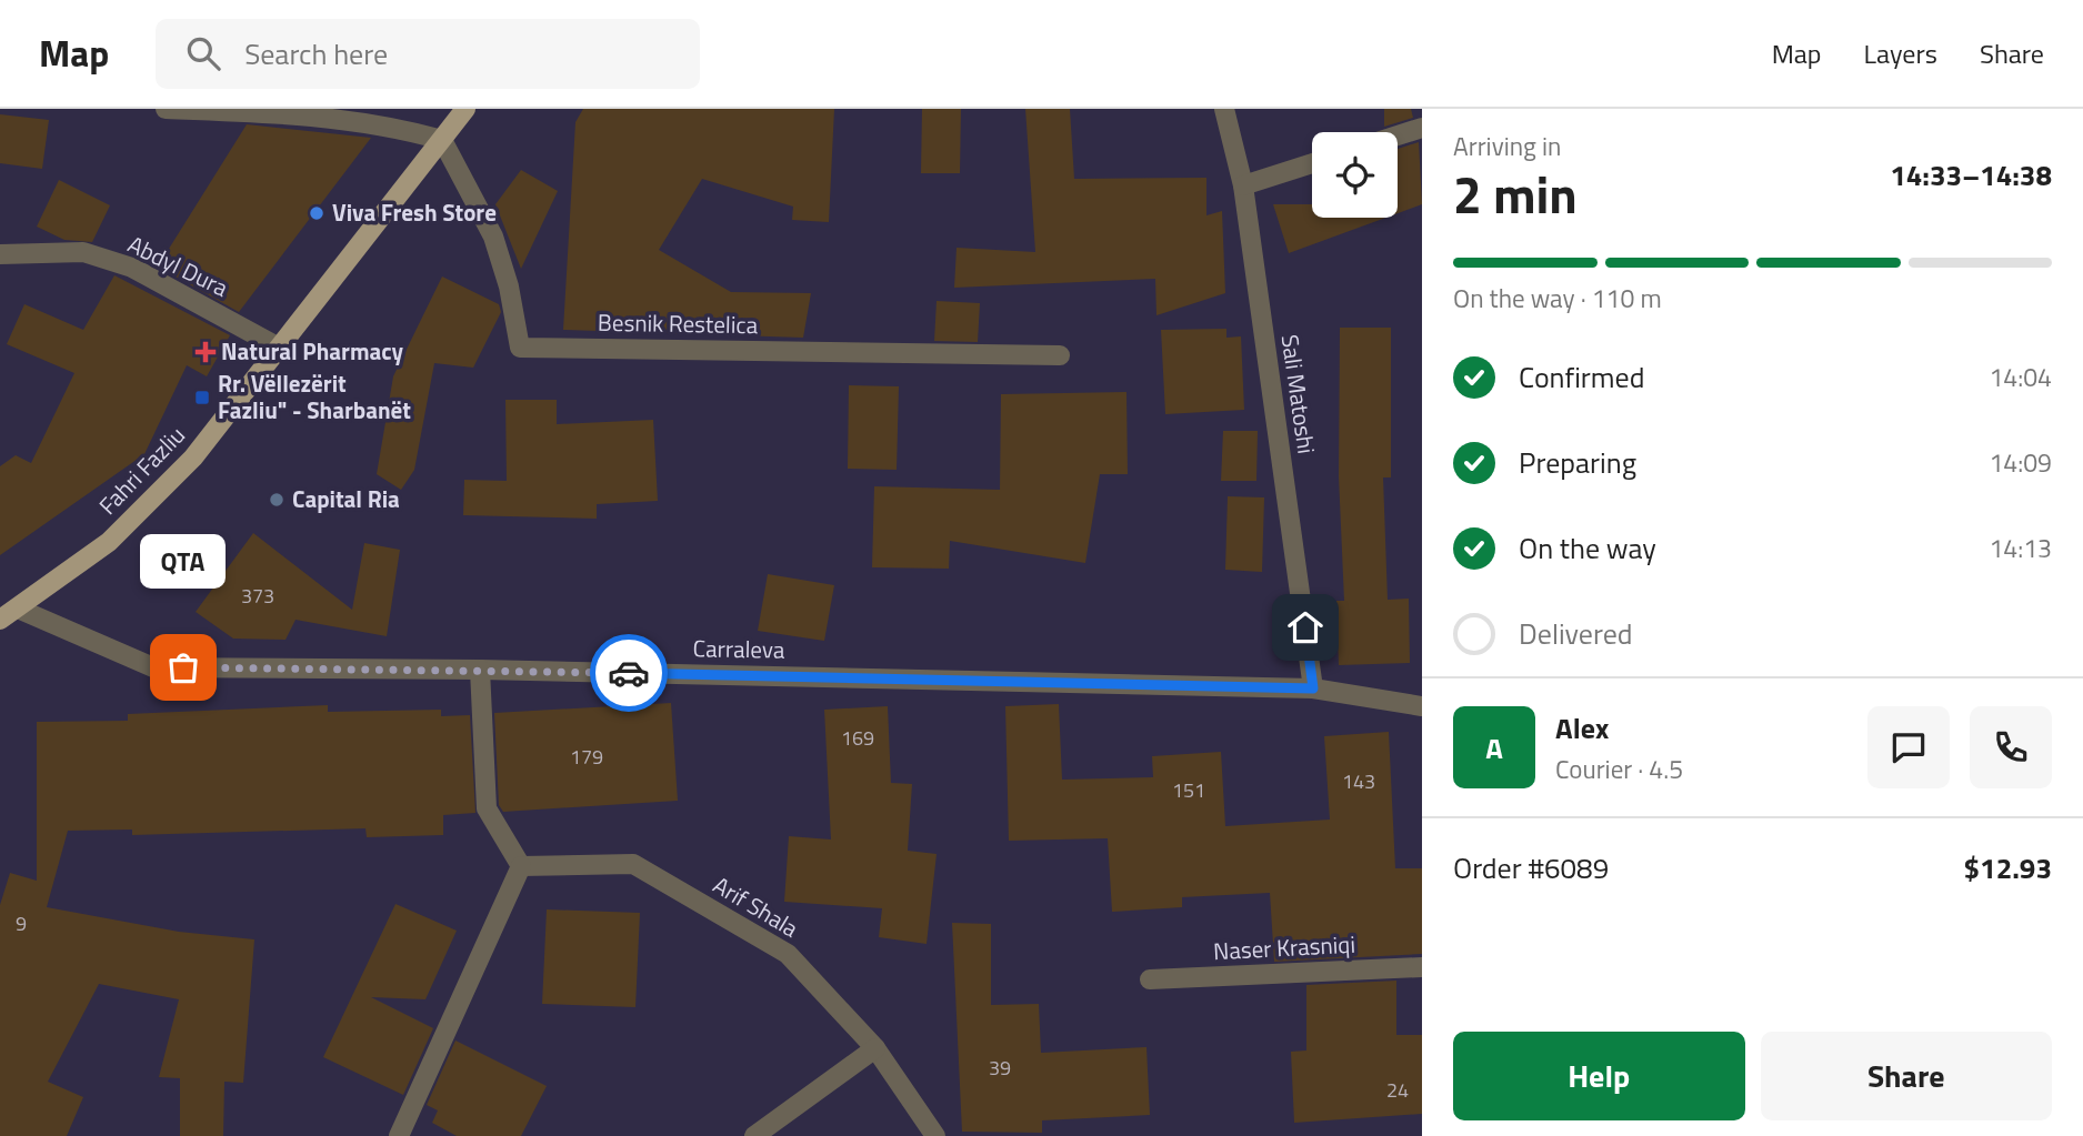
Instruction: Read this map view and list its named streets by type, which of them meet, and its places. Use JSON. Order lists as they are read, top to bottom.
{
  "streets": {
    "main road": ["Fahri Fazliu"],
    "street": [
      "Abdyl Dura",
      "Besnik Restelica",
      "Sali Matoshi",
      "Carraleva",
      "Arif Shala",
      "Naser Krasniqi"
    ]
  },
  "crossings": [
    ["Abdyl Dura", "Fahri Fazliu"],
    ["Besnik Restelica", "Fahri Fazliu"],
    ["Sali Matoshi", "Carraleva"],
    ["Fahri Fazliu", "Carraleva"]
  ],
  "places": {
    "other": ["Viva Fresh Store", "Capital Ria", "QTA"],
    "health": ["Natural Pharmacy"],
    "transit": ["Rr. Vëllezërit Fazliu\" - Sharbanët"]
  },
  "house_numbers": [
    "373",
    "169",
    "179",
    "143",
    "151",
    "9",
    "39",
    "24"
  ],
  "page": {
    "header": "Map",
    "search": "Search here",
    "nav": ["Map", "Layers", "Share"],
    "heading": ["2 min", "Arriving in", "14:33–14:38"],
    "panel": [
      "Alex",
      "Courier · 4.5",
      "Order #6089",
      "$12.93"
    ],
    "bar": "On the way · 110 m",
    "list": [
      ["Confirmed", "14:04"],
      ["Preparing", "14:09"],
      ["On the way", "14:13"],
      "Delivered"
    ],
    "bubble": "QTA",
    "round": "A",
    "buttons": ["Help", "Share"]
  }
}
